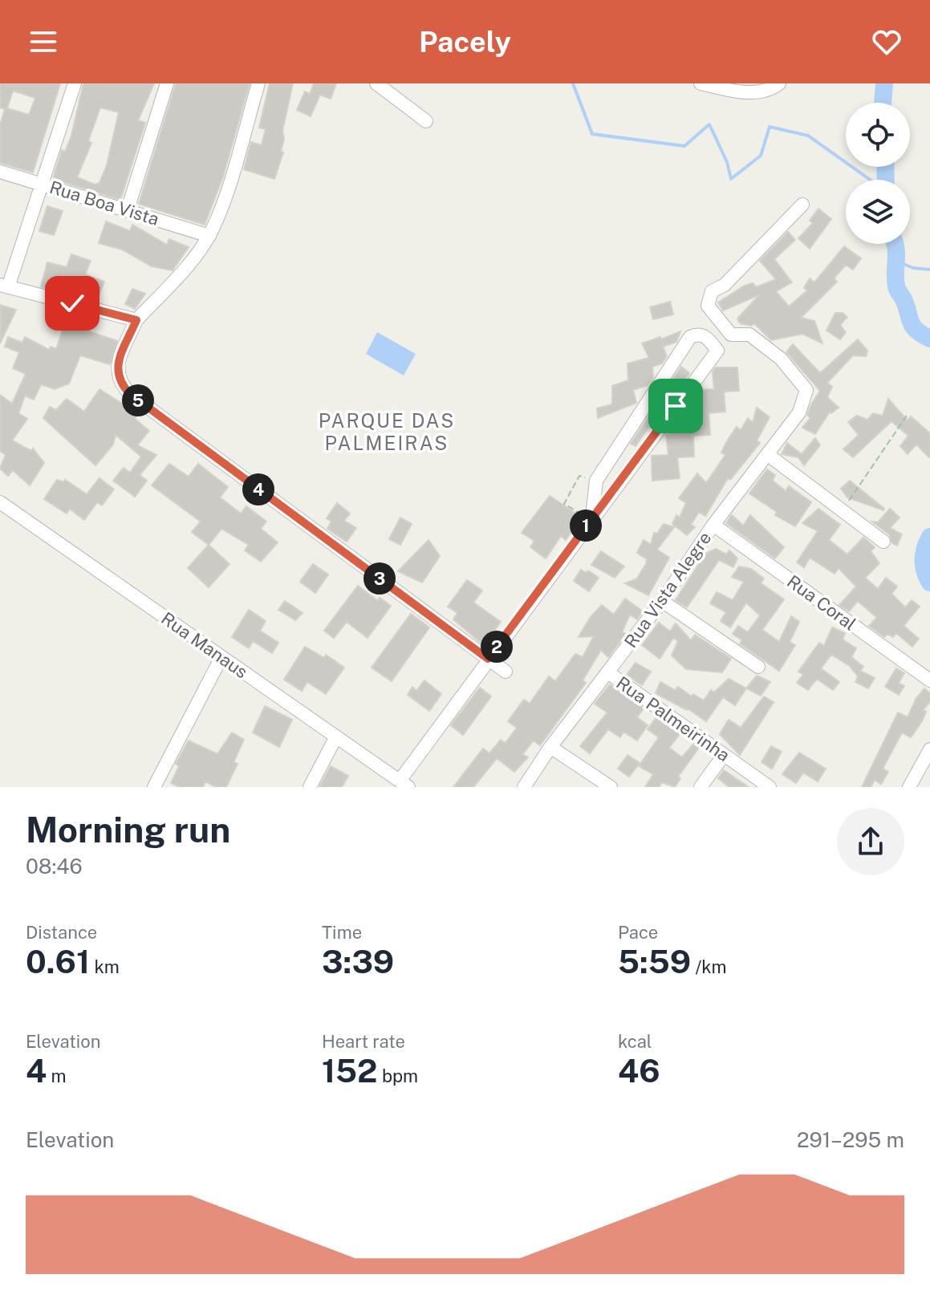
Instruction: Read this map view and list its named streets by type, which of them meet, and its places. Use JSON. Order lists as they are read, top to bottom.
{
  "streets": {
    "street": [
      "Rua Boa Vista",
      "Rua Vista Alegre",
      "Rua Coral",
      "Rua Manaus",
      "Rua Palmeirinha"
    ]
  },
  "crossings": [
    ["Rua Vista Alegre", "Rua Coral"],
    ["Rua Vista Alegre", "Rua Palmeirinha"]
  ],
  "districts": ["PARQUE DAS PALMEIRAS"],
  "page": {
    "header": "Pacely",
    "pins": [
      "5",
      "4",
      "1",
      "3",
      "2"
    ],
    "heading": ["Morning run", "08:46"],
    "stats": [
      ["Distance", "0.61 km"],
      ["Time", "3:39"],
      ["Pace", "5:59 /km"],
      ["Elevation", "4 m"],
      ["Heart rate", "152 bpm"],
      ["kcal", "46"]
    ],
    "chart": ["Elevation", "291–295 m"]
  }
}
